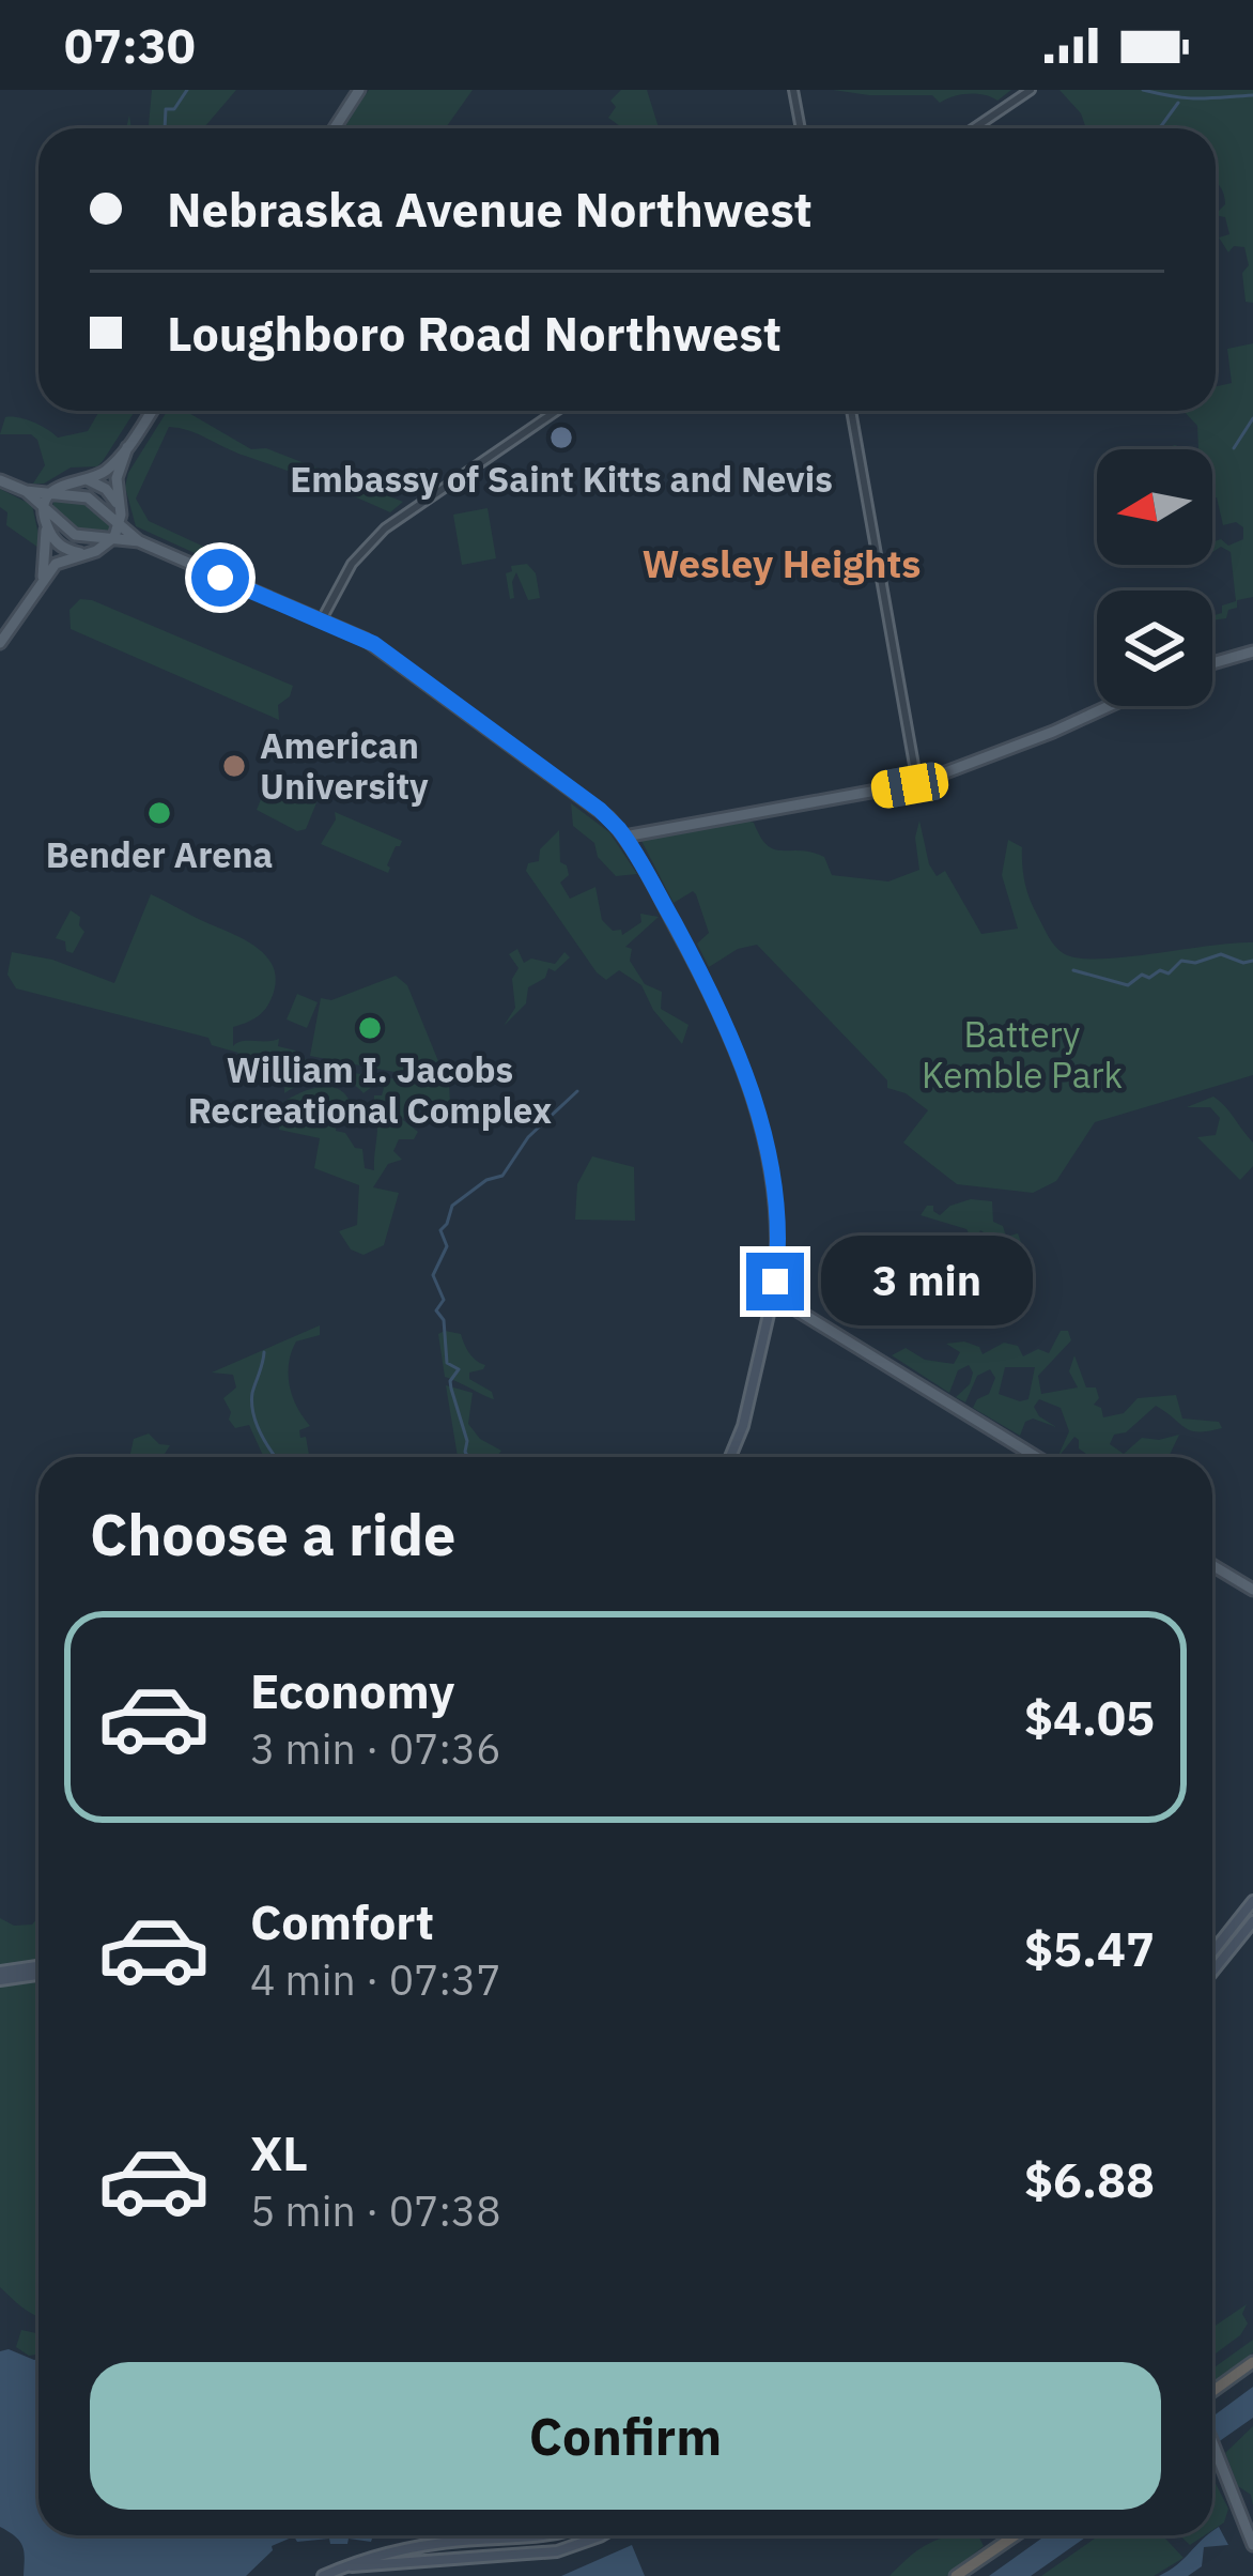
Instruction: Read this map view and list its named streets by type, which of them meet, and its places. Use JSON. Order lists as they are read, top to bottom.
{
  "districts": ["Wesley Heights"],
  "parks": ["Battery Kemble Park"],
  "places": [
    "Embassy of Saint Kitts and Nevis",
    "American University",
    "Bender Arena",
    "William I. Jacobs Recreational Complex"
  ],
  "north": "left",
  "page": {
    "status": "07:30",
    "banner": ["Nebraska Avenue Northwest", "Loughboro Road Northwest"],
    "bubble": "3 min",
    "heading": "Choose a ride",
    "list": [
      {
        "name": "Economy",
        "note": "3 min · 07:36",
        "value": "$4.05"
      },
      {
        "name": "Comfort",
        "note": "4 min · 07:37",
        "value": "$5.47"
      },
      {
        "name": "XL",
        "note": "5 min · 07:38",
        "value": "$6.88"
      }
    ],
    "buttons": "Confirm"
  }
}
